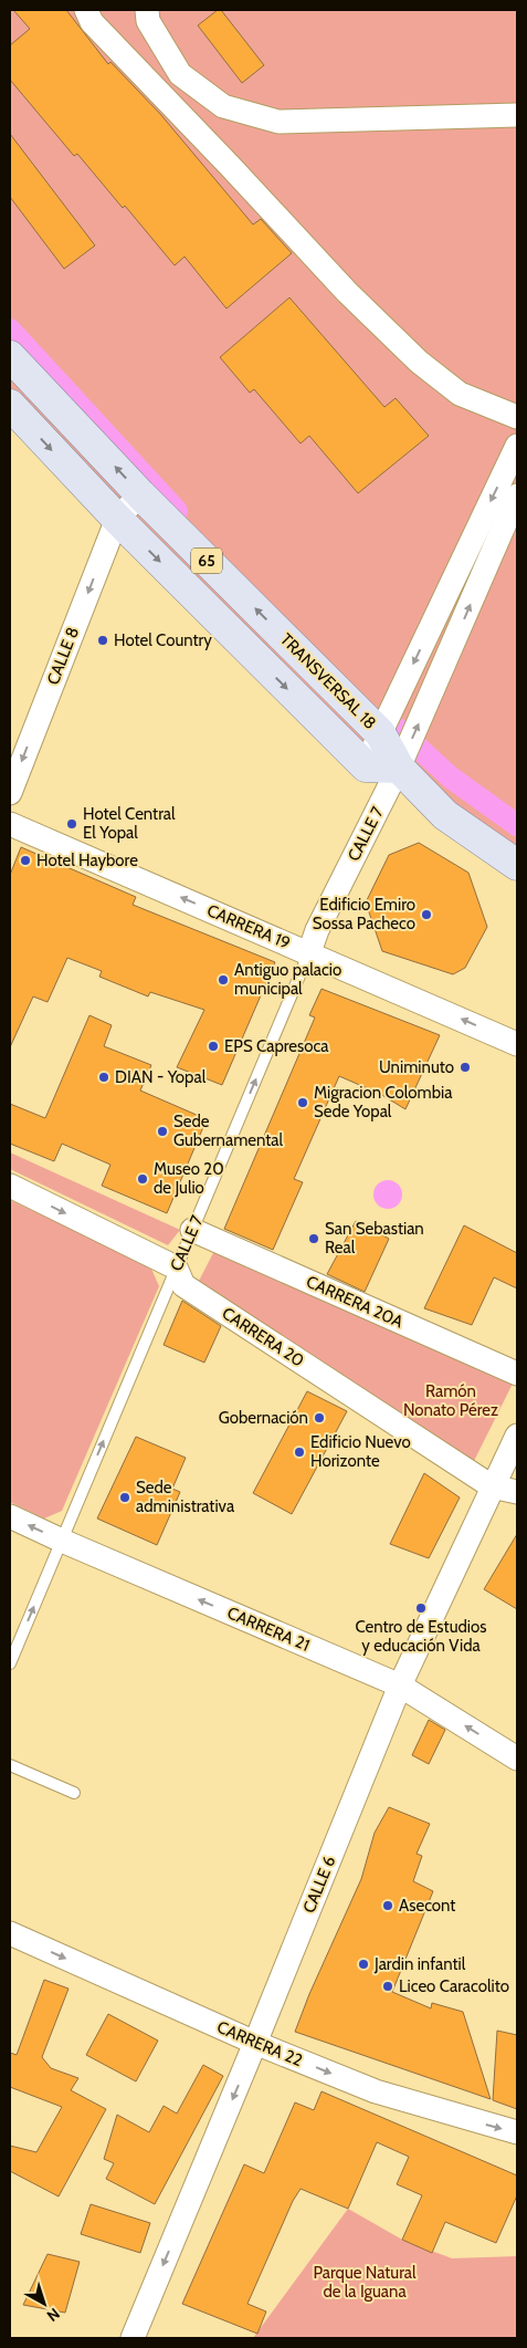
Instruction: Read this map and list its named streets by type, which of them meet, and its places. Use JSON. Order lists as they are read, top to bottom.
{
  "streets": {
    "main road": ["65", "TRANSVERSAL 18"],
    "street": [
      "CALLE 8",
      "CALLE 7",
      "CARRERA 19",
      "CARRERA 20A",
      "CARRERA 20",
      "CARRERA 21",
      "CALLE 6",
      "CARRERA 22"
    ]
  },
  "crossings": [
    ["65", "TRANSVERSAL 18"],
    ["65", "CALLE 7"],
    ["CALLE 8", "TRANSVERSAL 18"],
    ["TRANSVERSAL 18", "CALLE 7"],
    ["CALLE 7", "CARRERA 19"],
    ["CALLE 7", "CARRERA 20A"],
    ["CALLE 7", "CARRERA 20"],
    ["CALLE 7", "CARRERA 21"],
    ["CARRERA 20", "CALLE 6"],
    ["CARRERA 21", "CALLE 6"],
    ["CALLE 6", "CARRERA 22"]
  ],
  "one_way": [
    "CALLE 8",
    "CALLE 7",
    "CARRERA 19",
    "CARRERA 21",
    "CARRERA 22"
  ],
  "parks": ["Ramón Nonato Pérez", "Parque Natural de la Iguana"],
  "places": [
    "Hotel Country",
    "Hotel Central El Yopal",
    "Hotel Haybore",
    "Edificio Emiro Sossa Pacheco",
    "Antiguo palacio municipal",
    "EPS Capresoca",
    "Uniminuto",
    "DIAN - Yopal",
    "Migracion Colombia Sede Yopal",
    "Sede Gubernamental",
    "Museo 20 de Julio",
    "San Sebastian Real",
    "Gobernación",
    "Edificio Nuevo Horizonte",
    "Sede administrativa",
    "Centro de Estudios y educación Vida",
    "Asecont",
    "Jardin infantil",
    "Liceo Caracolito"
  ],
  "north": "bottom right"
}
